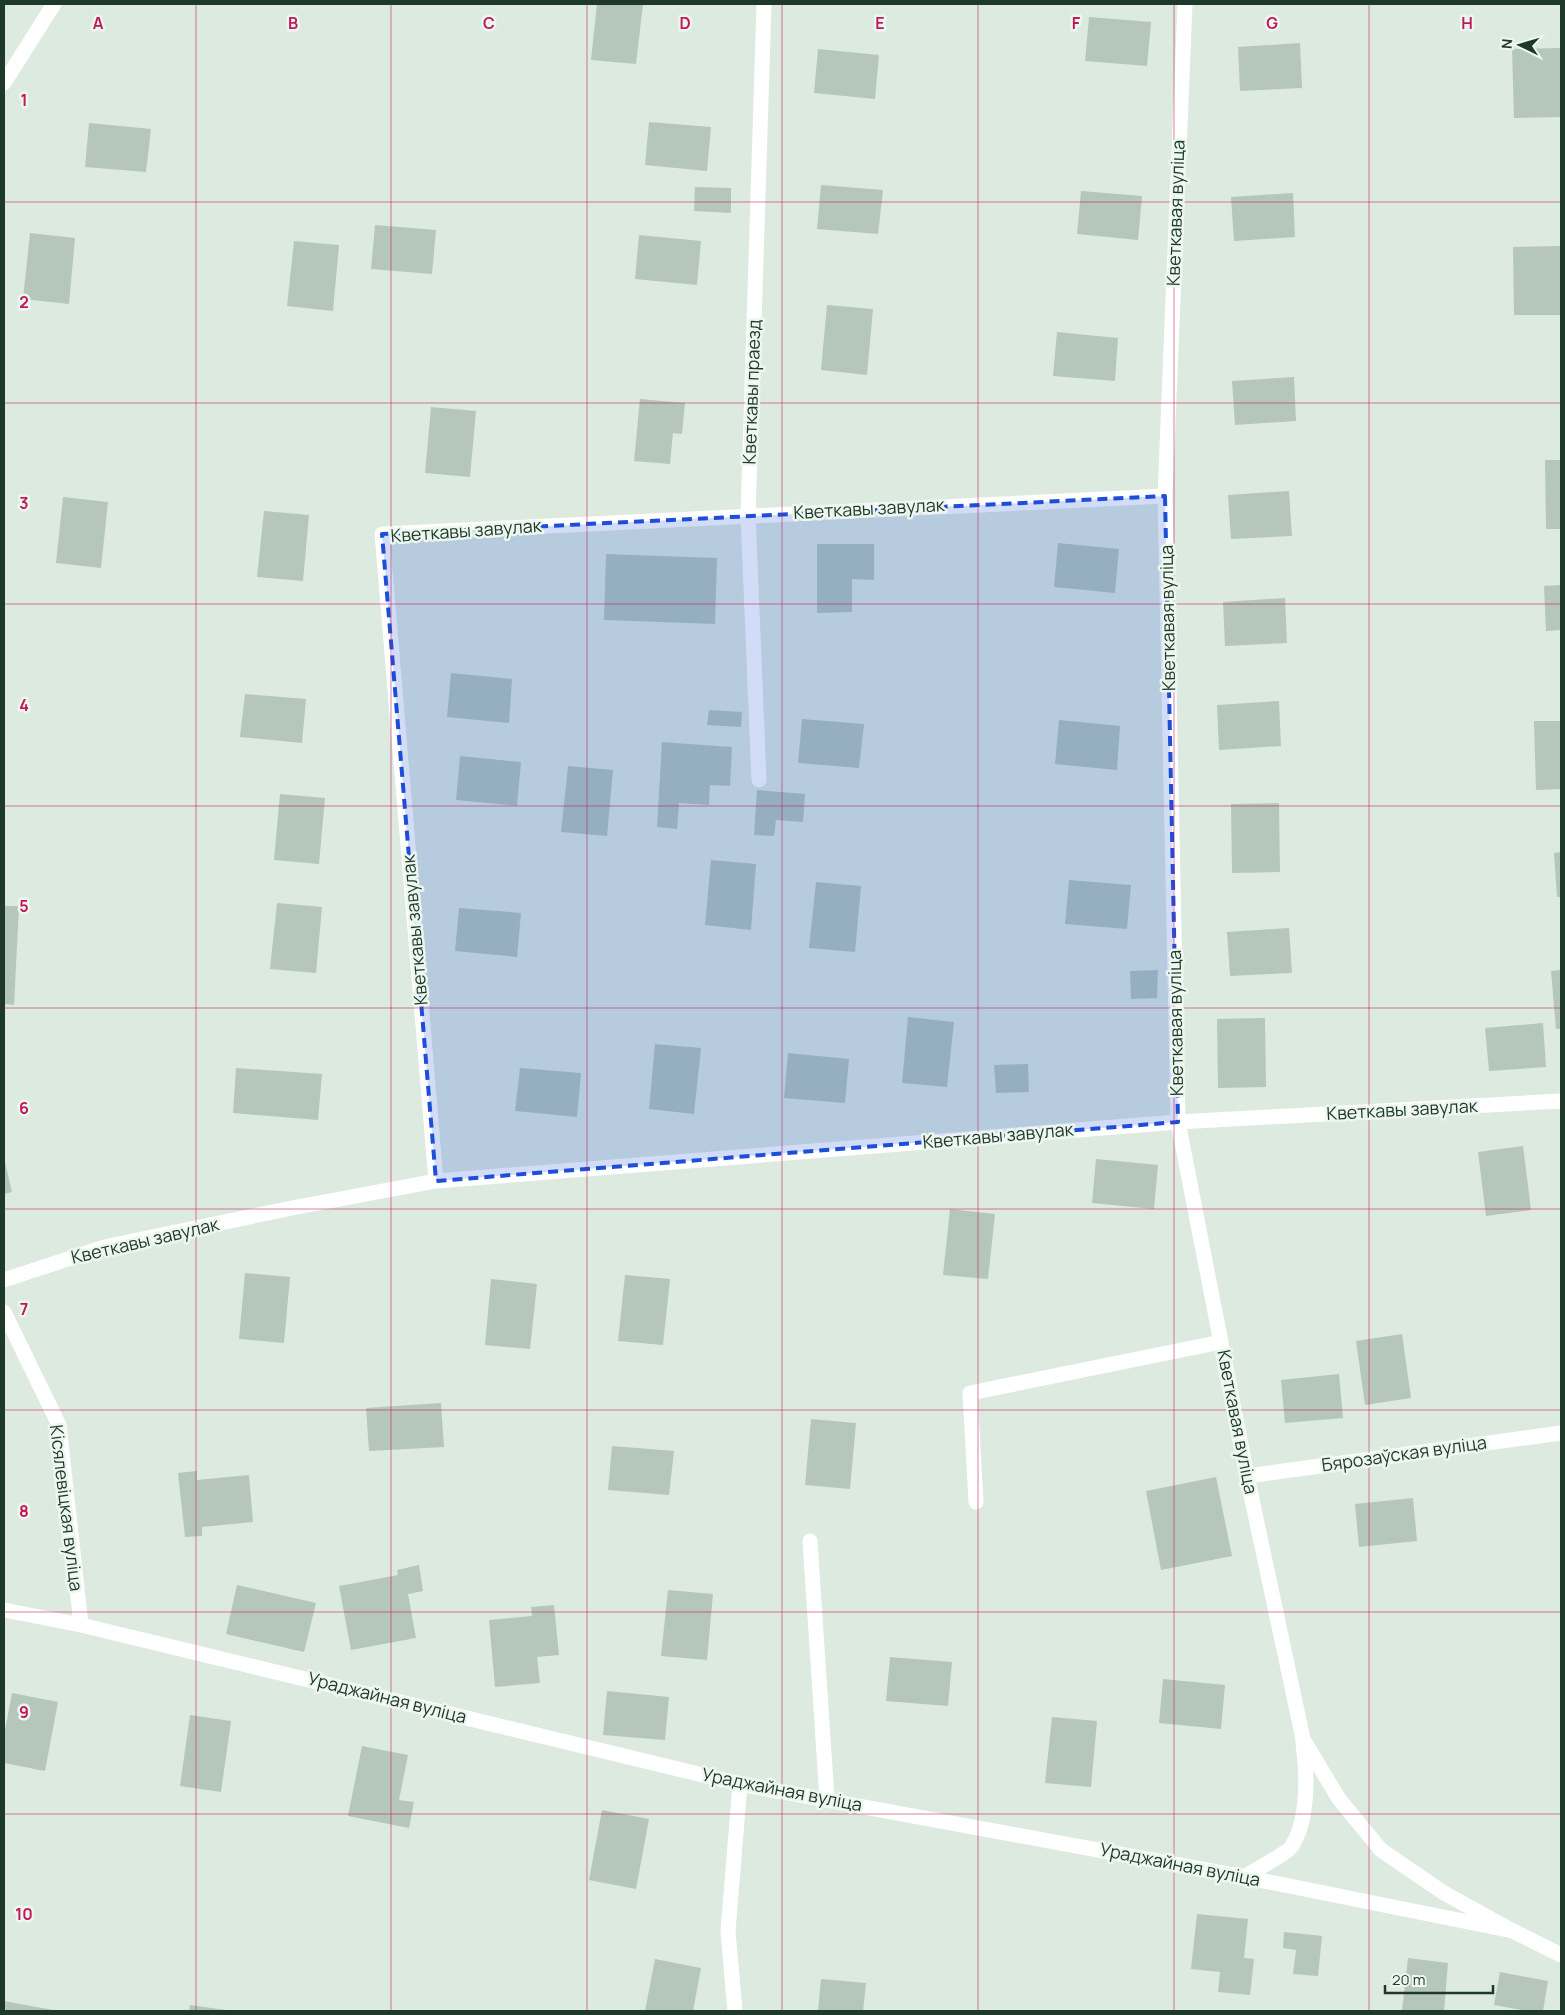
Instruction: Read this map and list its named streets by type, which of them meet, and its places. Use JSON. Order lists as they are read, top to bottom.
{
  "streets": {
    "street": [
      "Кветкавая вуліца",
      "Кветкавы праезд",
      "Кветкавы завулак",
      "Бярозаўская вуліца",
      "Кісялевіцкая вуліца",
      "Ураджайная вуліца"
    ]
  },
  "crossings": [
    ["Кветкавая вуліца", "Кветкавы завулак"],
    ["Кветкавая вуліца", "Бярозаўская вуліца"],
    ["Кветкавая вуліца", "Ураджайная вуліца"],
    ["Кветкавы праезд", "Кветкавы завулак"],
    ["Кісялевіцкая вуліца", "Ураджайная вуліца"]
  ],
  "scale_bar": "20 m",
  "north": "left",
  "grid": {
    "columns": [
      "A",
      "B",
      "C",
      "D",
      "E",
      "F",
      "G",
      "H"
    ],
    "rows": [
      "1",
      "2",
      "3",
      "4",
      "5",
      "6",
      "7",
      "8",
      "9",
      "10"
    ]
  }
}
